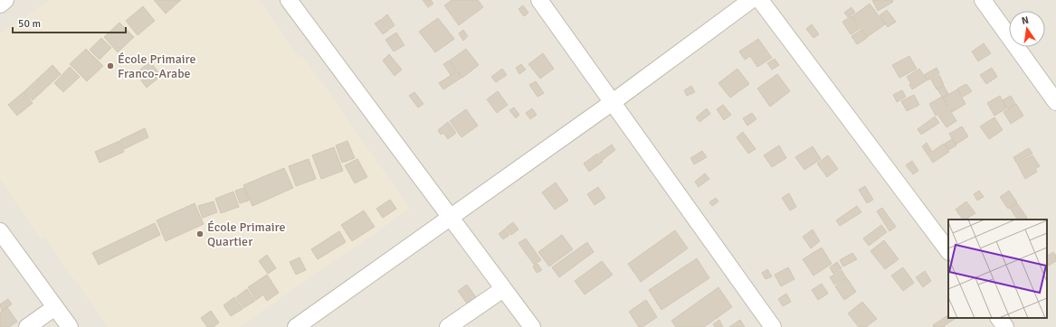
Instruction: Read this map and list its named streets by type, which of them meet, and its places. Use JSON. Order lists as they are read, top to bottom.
{
  "places": ["École Primaire Franco-Arabe", "École Primaire Quartier"],
  "scale_bar": "50 m",
  "north": "top"
}
